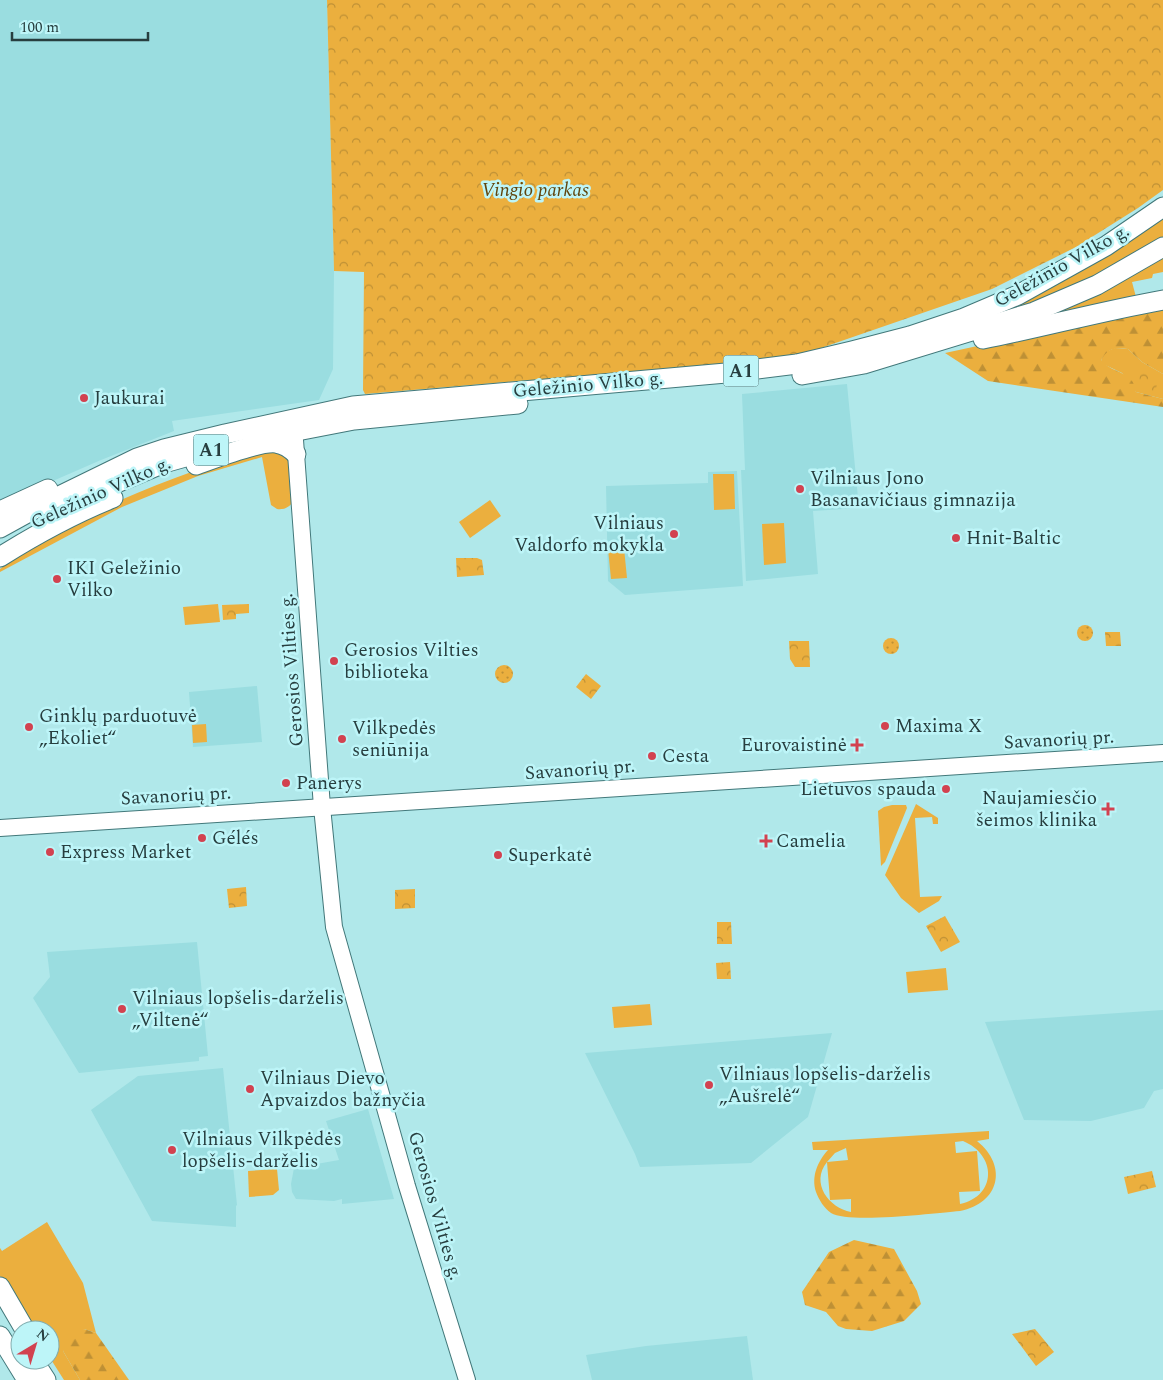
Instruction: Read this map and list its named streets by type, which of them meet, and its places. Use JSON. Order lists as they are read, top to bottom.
{
  "streets": {
    "highway": ["Geležinio Vilko g.", "A1"],
    "main road": ["Gerosios Vilties g.", "Savanorių pr."]
  },
  "crossings": [
    ["Geležinio Vilko g.", "Gerosios Vilties g."],
    ["Gerosios Vilties g.", "Savanorių pr."]
  ],
  "parks": ["Vingio parkas"],
  "places": {
    "other": [
      "Jaukurai",
      "Vilniaus Jono Basanavičiaus gimnazija",
      "Vilniaus Valdorfo mokykla",
      "Hnit-Baltic",
      "IKI Geležinio Vilko",
      "Gerosios Vilties biblioteka",
      "Maxima X",
      "Ginklų parduotuvė „Ekoliet“",
      "Vilkpedės seniūnija",
      "Cesta",
      "Panerys",
      "Lietuvos spauda",
      "Gélés",
      "Express Market",
      "Superkatė",
      "Vilniaus lopšelis-darželis „Viltenė“",
      "Vilniaus lopšelis-darželis „Aušrelė“",
      "Vilniaus Dievo Apvaizdos bažnyčia",
      "Vilniaus Vilkpėdės lopšelis-darželis"
    ],
    "health": ["Eurovaistinė", "Naujamiesčio šeimos klinika", "Camelia"]
  },
  "scale_bar": "100 m",
  "north": "top right"
}
